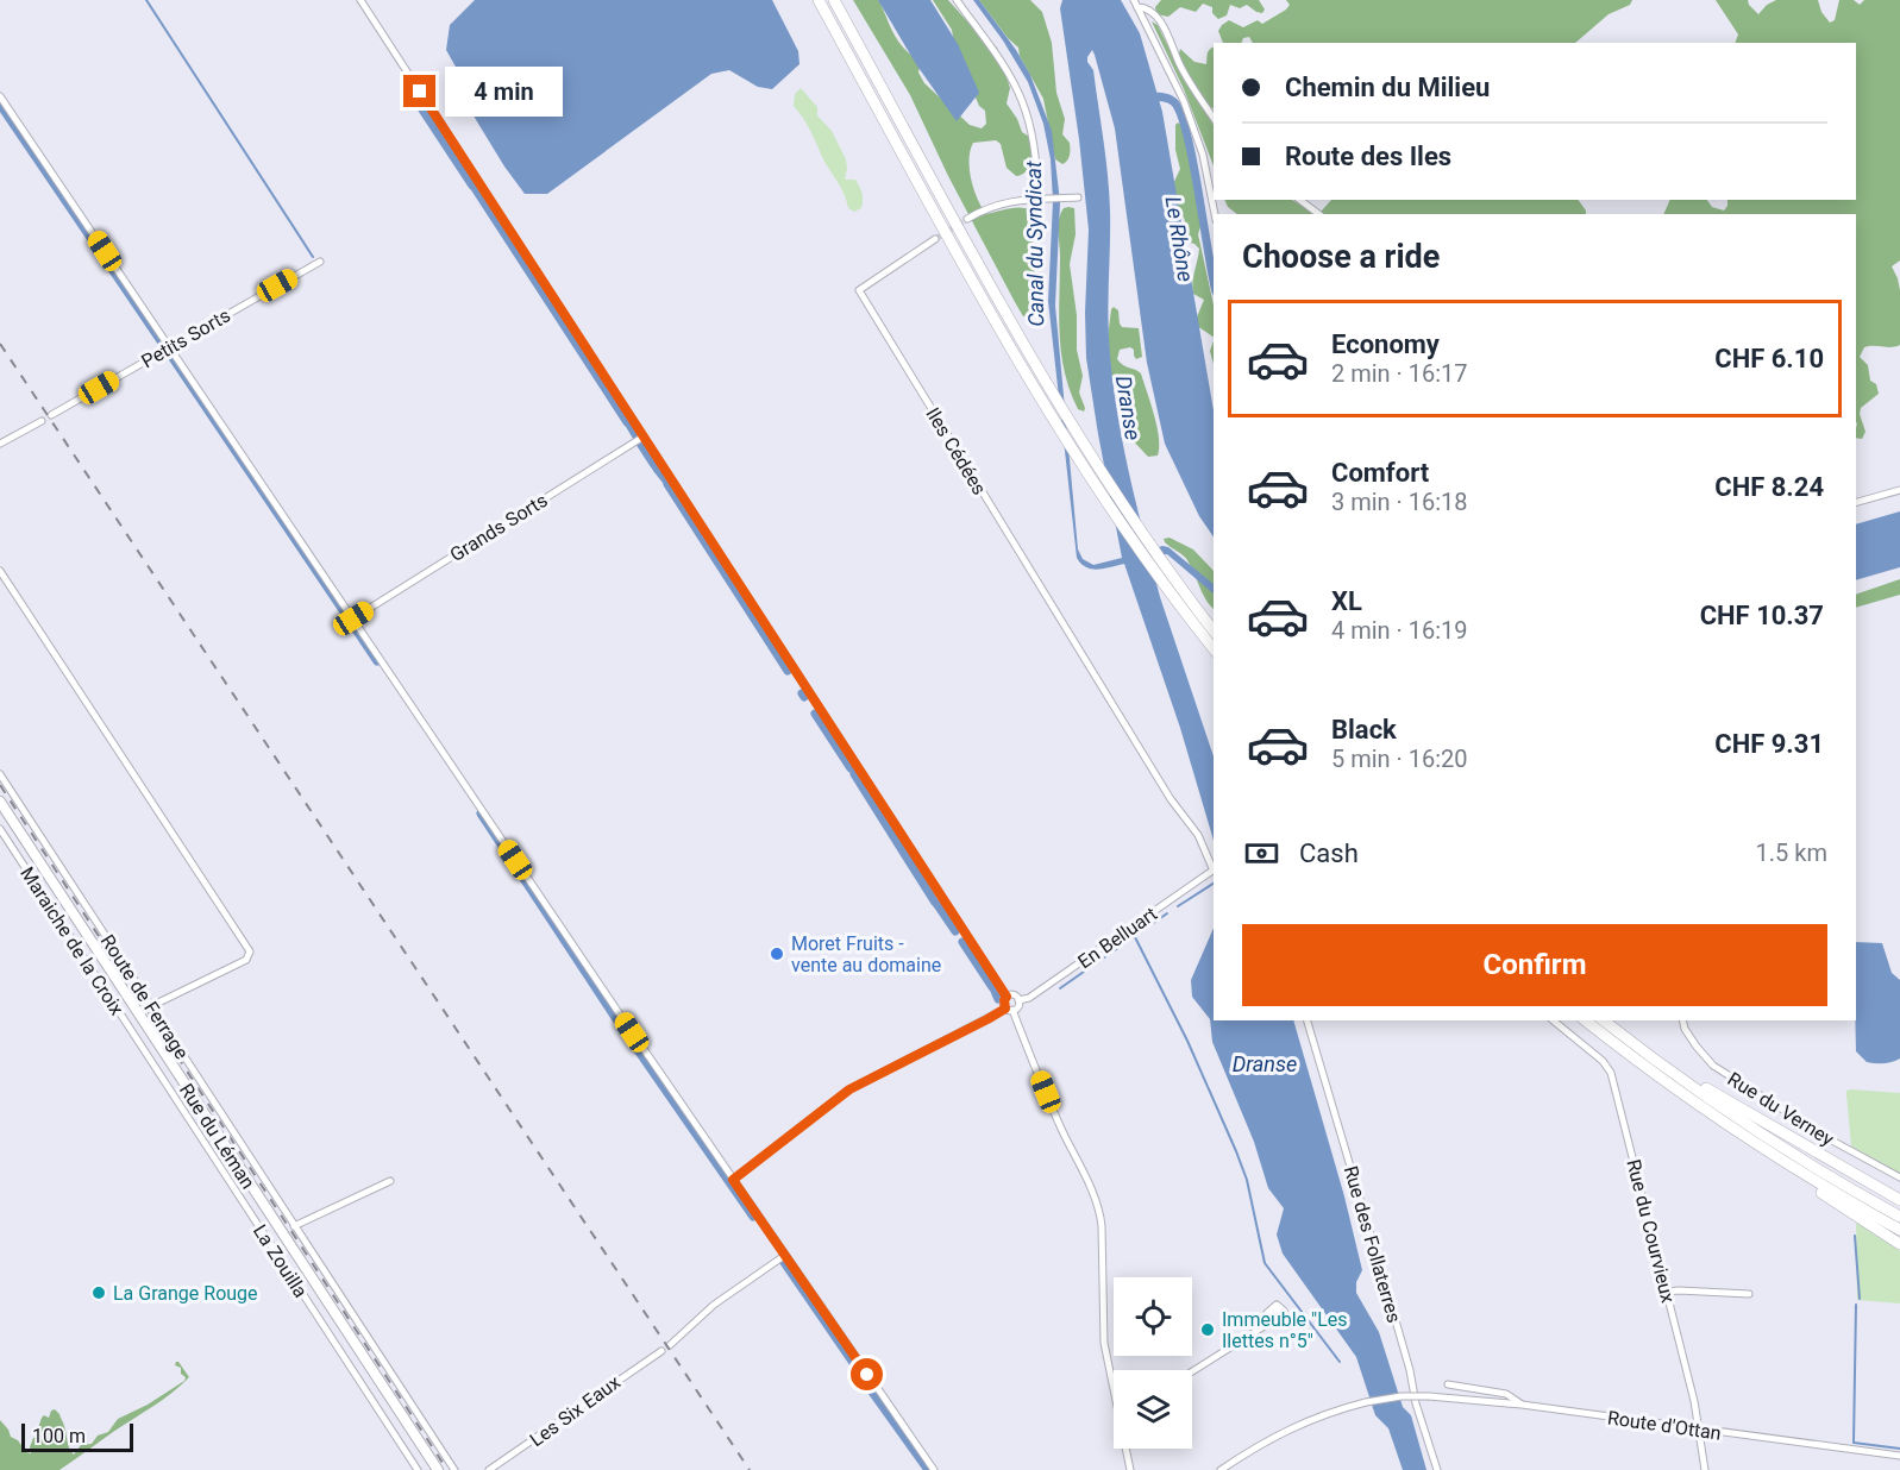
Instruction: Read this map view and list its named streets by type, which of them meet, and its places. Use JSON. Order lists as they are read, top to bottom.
{
  "streets": {
    "main road": ["Rue du Léman"],
    "street": [
      "Petits Sorts",
      "Iles Cédées",
      "Grands Sorts",
      "En Belluart",
      "Maraiche de la Croix",
      "Route de Ferrage",
      "Rue du Verney",
      "Rue du Courvieux",
      "Rue des Follaterres",
      "La Zouilla",
      "Les Six Eaux",
      "Route d'Ottan"
    ]
  },
  "crossings": [
    ["Maraiche de la Croix", "La Zouilla"],
    ["Rue du Courvieux", "Route d'Ottan"]
  ],
  "water": ["Le Rhône", "Canal du Syndicat", "Dranse"],
  "places": ["Moret Fruits - vente au domaine", "La Grange Rouge", "Immeuble \"Les Ilettes n°5\""],
  "scale_bar": "100 m",
  "page": {
    "banner": ["Chemin du Milieu", "Route des Iles"],
    "bubble": "4 min",
    "heading": "Choose a ride",
    "list": [
      {
        "name": "Economy",
        "note": "2 min · 16:17",
        "value": "CHF 6.10"
      },
      {
        "name": "Comfort",
        "note": "3 min · 16:18",
        "value": "CHF 8.24"
      },
      {
        "name": "XL",
        "note": "4 min · 16:19",
        "value": "CHF 10.37"
      },
      {
        "name": "Black",
        "note": "5 min · 16:20",
        "value": "CHF 9.31"
      }
    ],
    "pay": ["Cash", "1.5 km"],
    "buttons": "Confirm",
    "scale": "100 m"
  }
}
